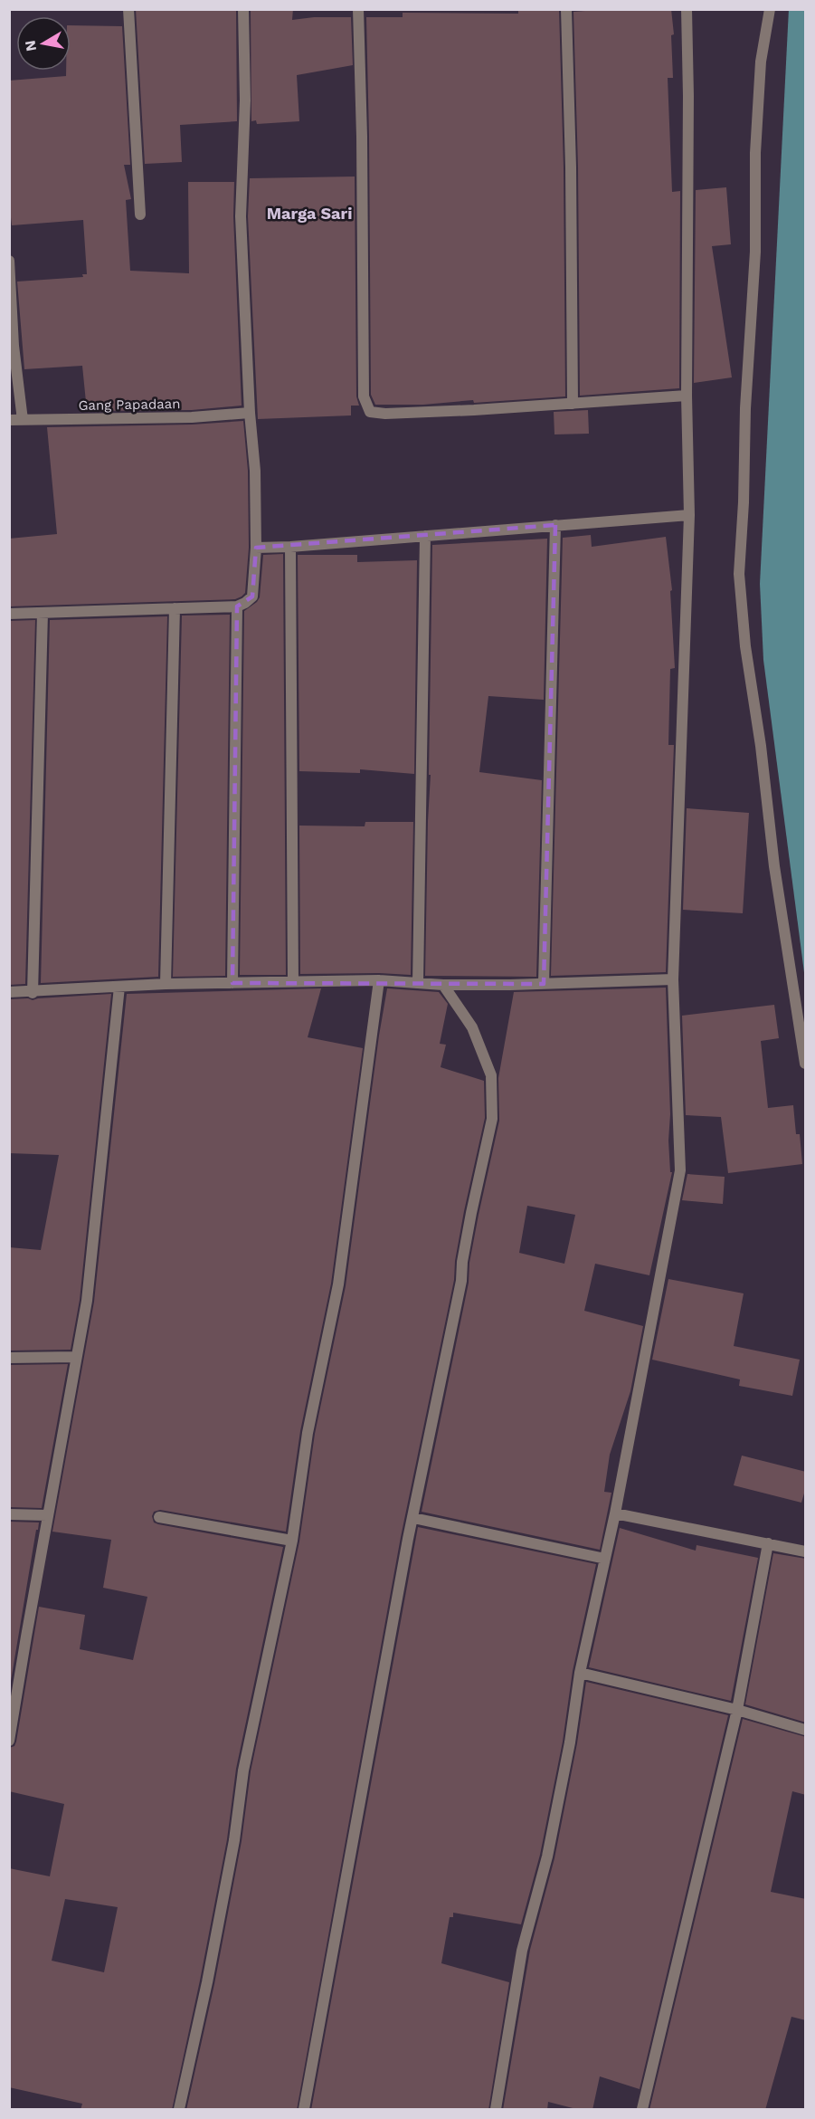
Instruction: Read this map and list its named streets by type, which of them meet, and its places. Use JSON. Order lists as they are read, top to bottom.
{
  "streets": {
    "street": ["Gang Papadaan"]
  },
  "districts": ["Marga Sari"],
  "north": "left"
}
